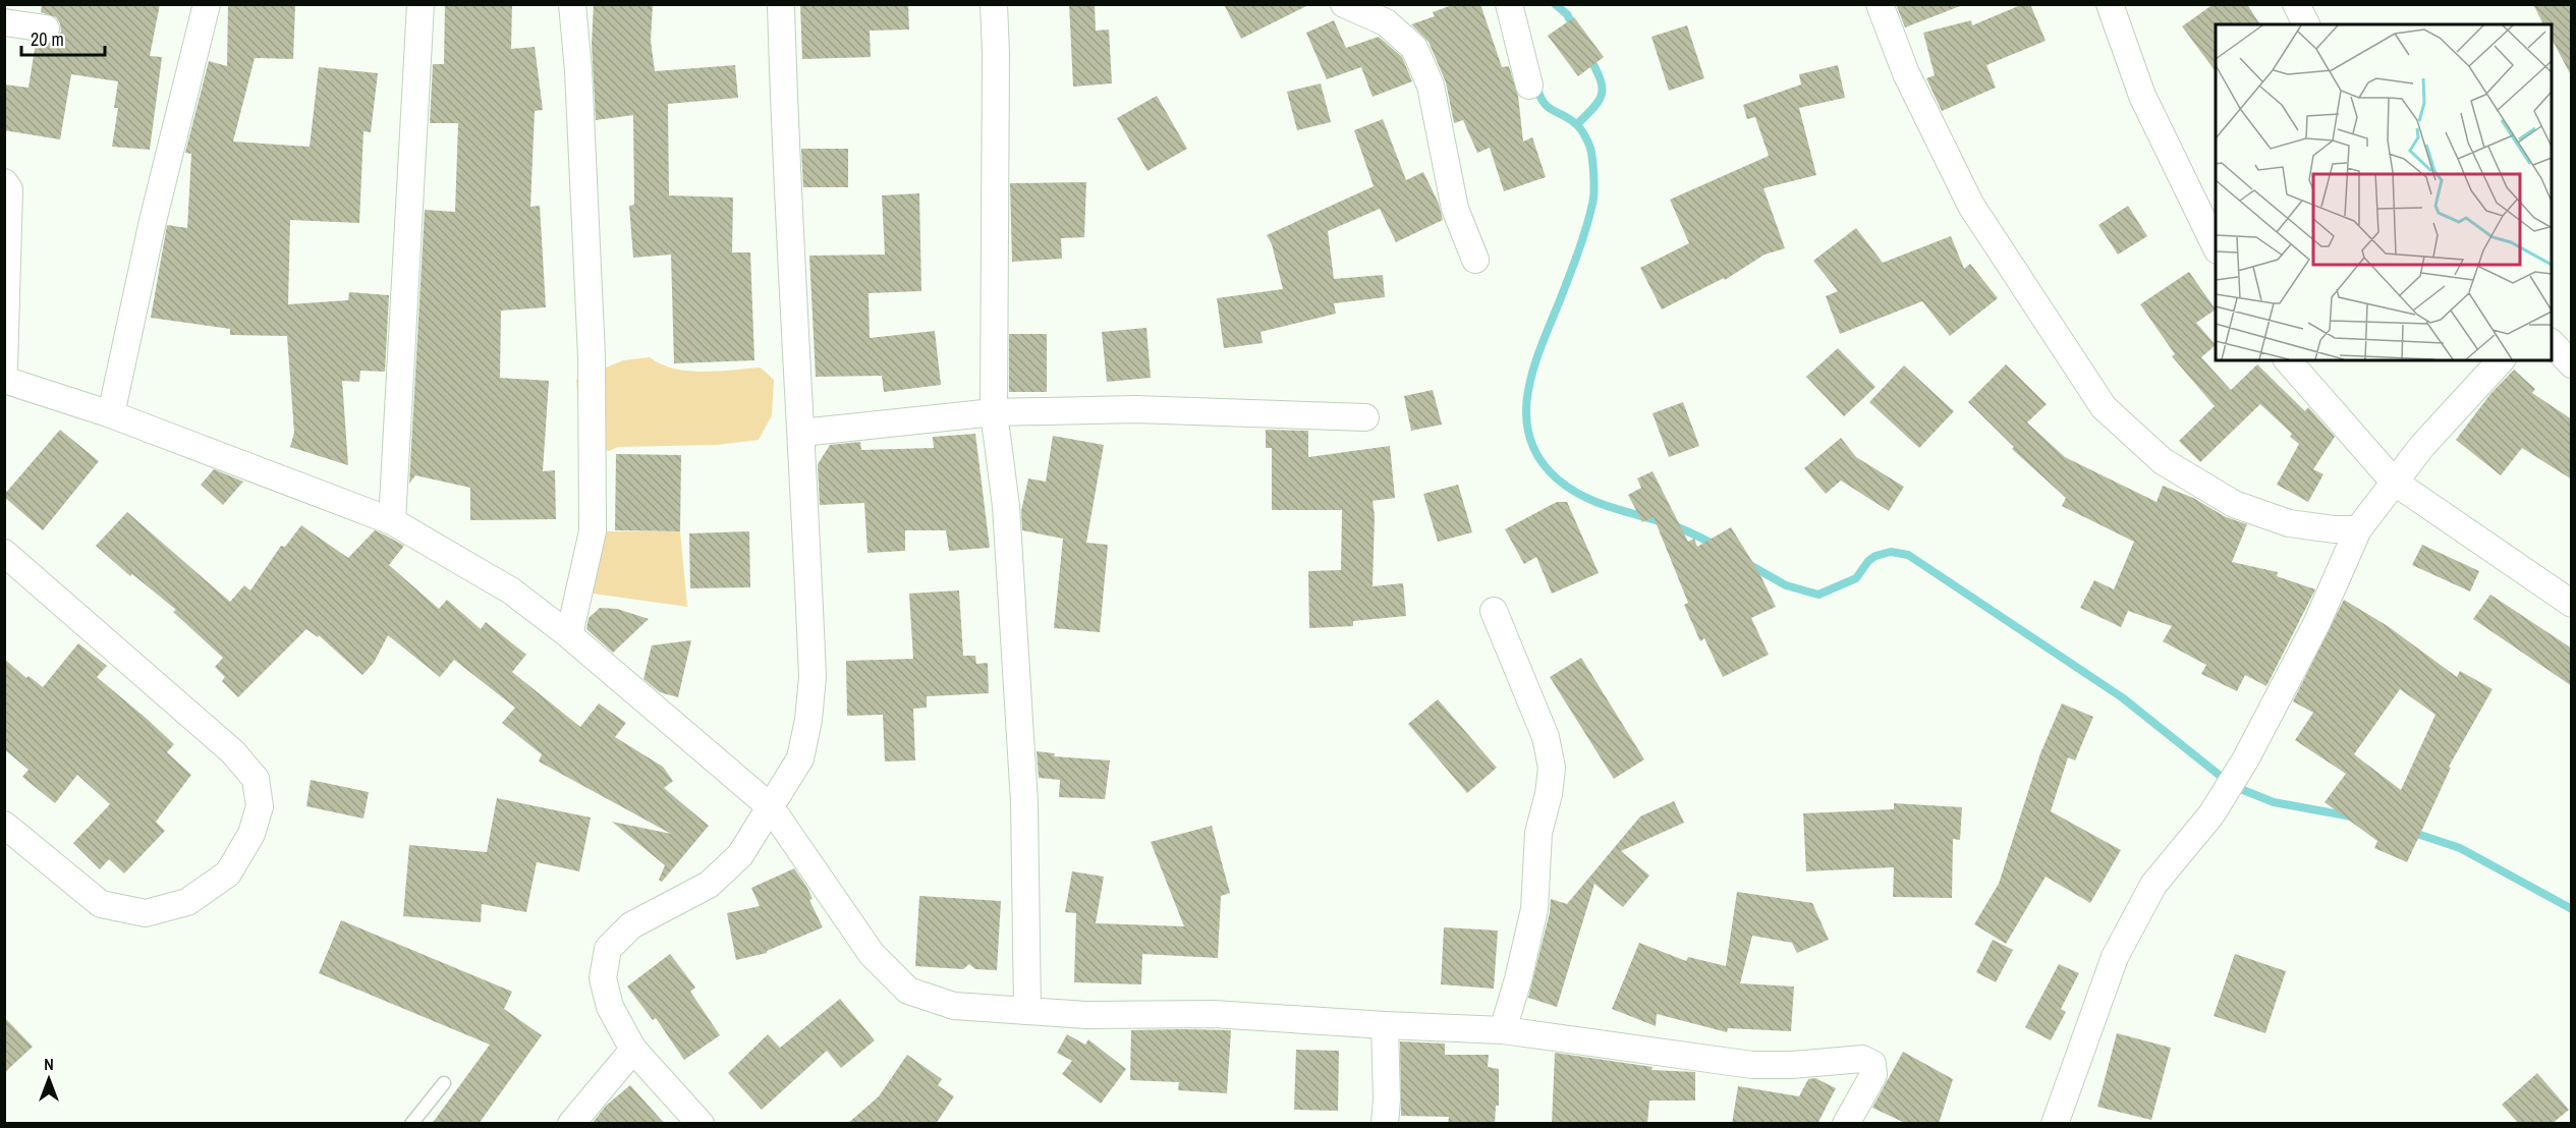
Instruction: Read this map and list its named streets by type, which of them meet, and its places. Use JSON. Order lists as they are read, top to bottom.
{
  "scale_bar": "20 m",
  "north": "top"
}
